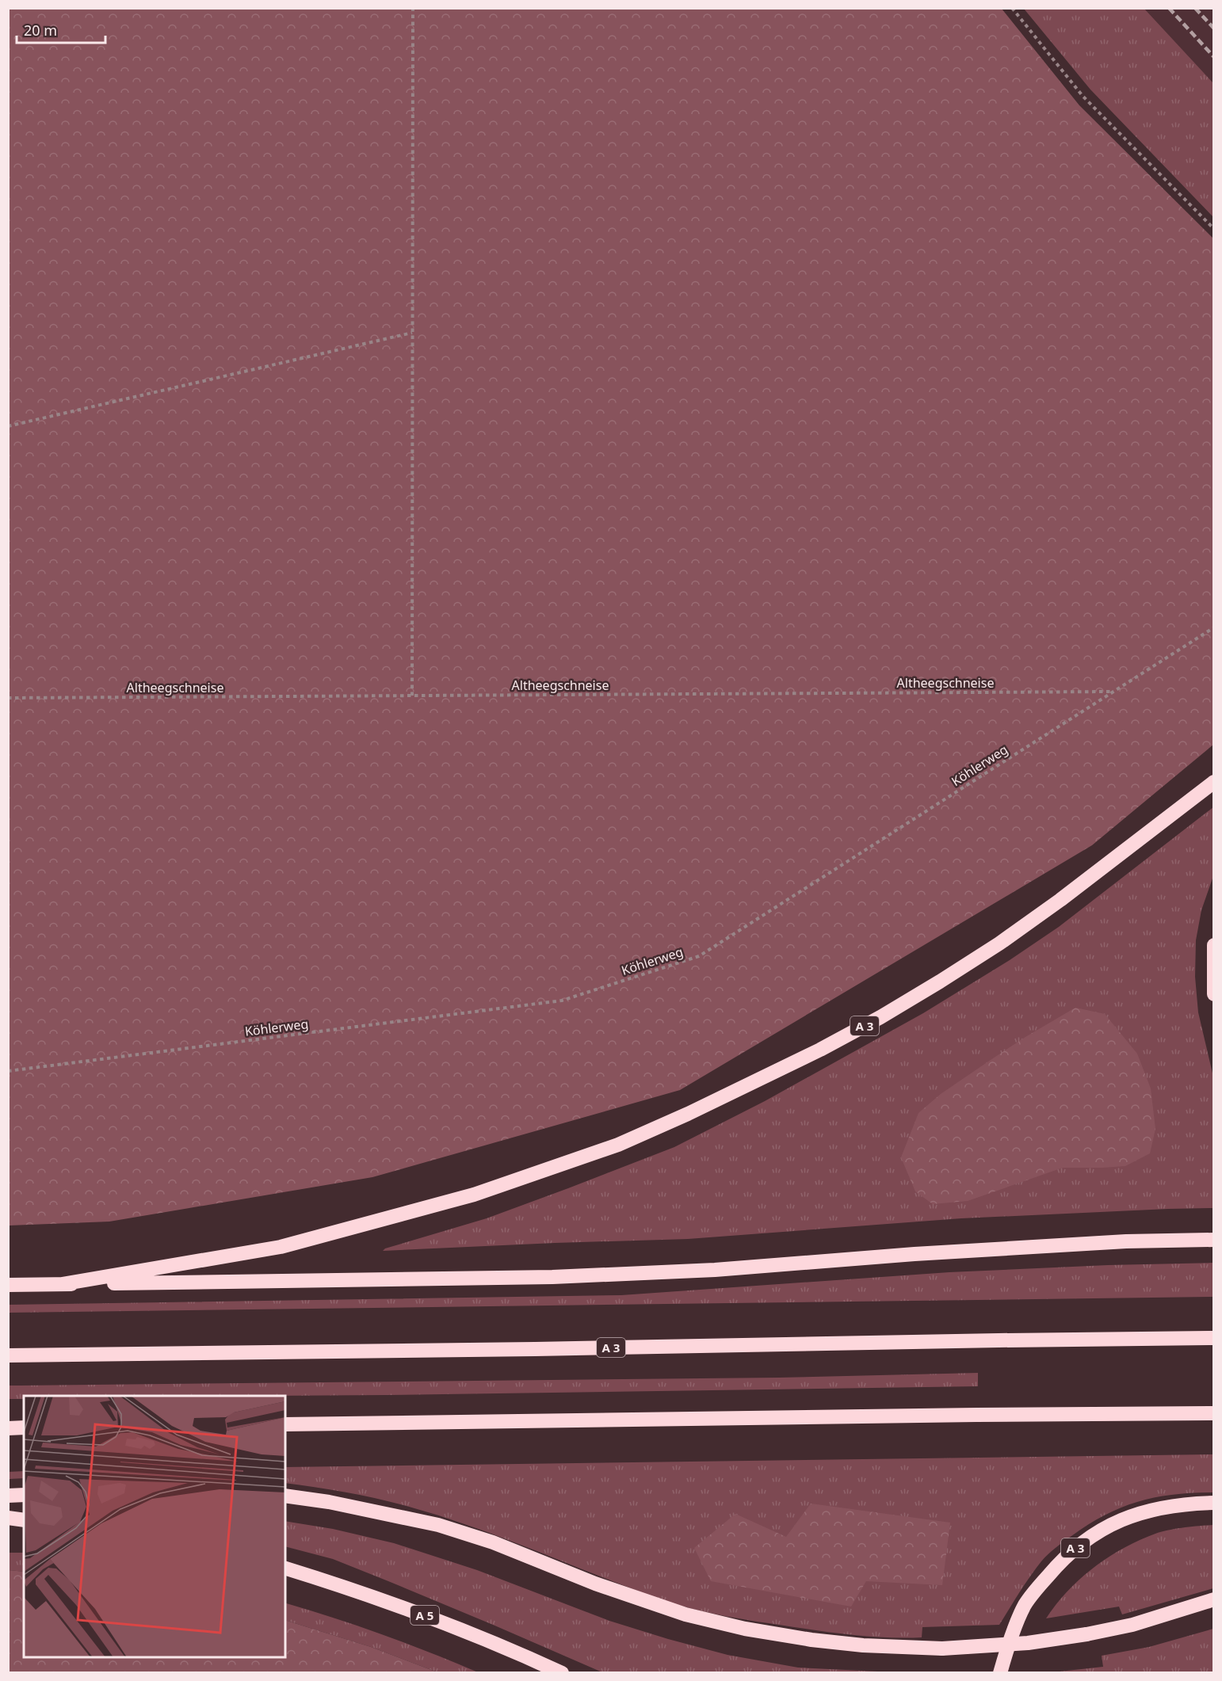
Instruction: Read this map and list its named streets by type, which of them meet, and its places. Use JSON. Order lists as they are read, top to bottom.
{
  "streets": {
    "highway": ["A 3", "A 5"],
    "path": ["Altheegschneise", "Köhlerweg"]
  },
  "crossings": [
    ["Altheegschneise", "Köhlerweg"]
  ],
  "scale_bar": "20 m"
}
